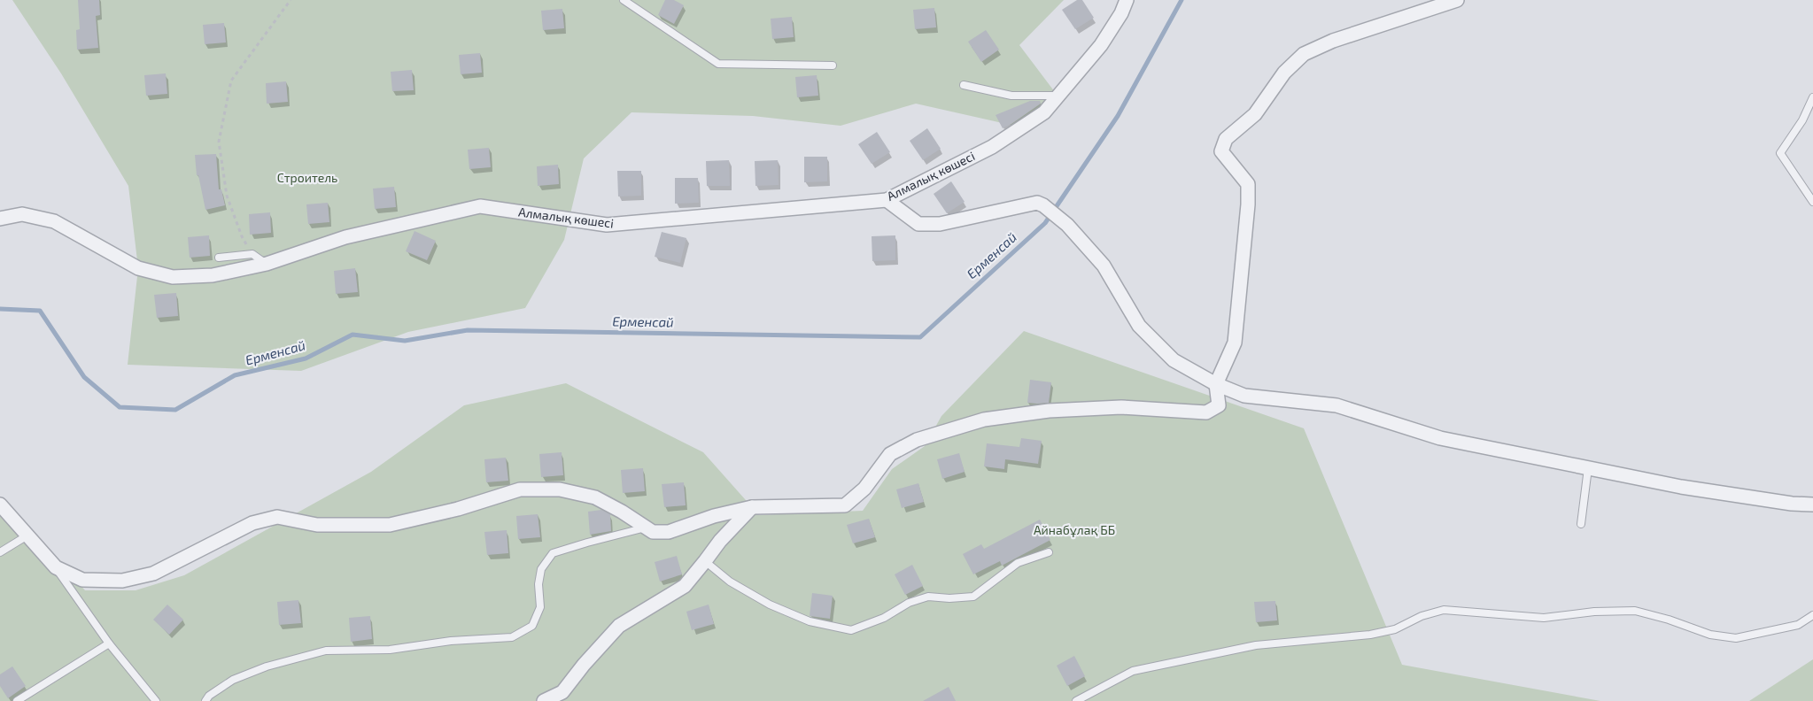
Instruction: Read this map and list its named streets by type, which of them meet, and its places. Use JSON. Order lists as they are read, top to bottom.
{
  "streets": {
    "street": ["Алмалық көшесі"]
  },
  "water": ["Ерменсай"],
  "parks": ["Строитель", "Айнабұлақ ББ"]
}
